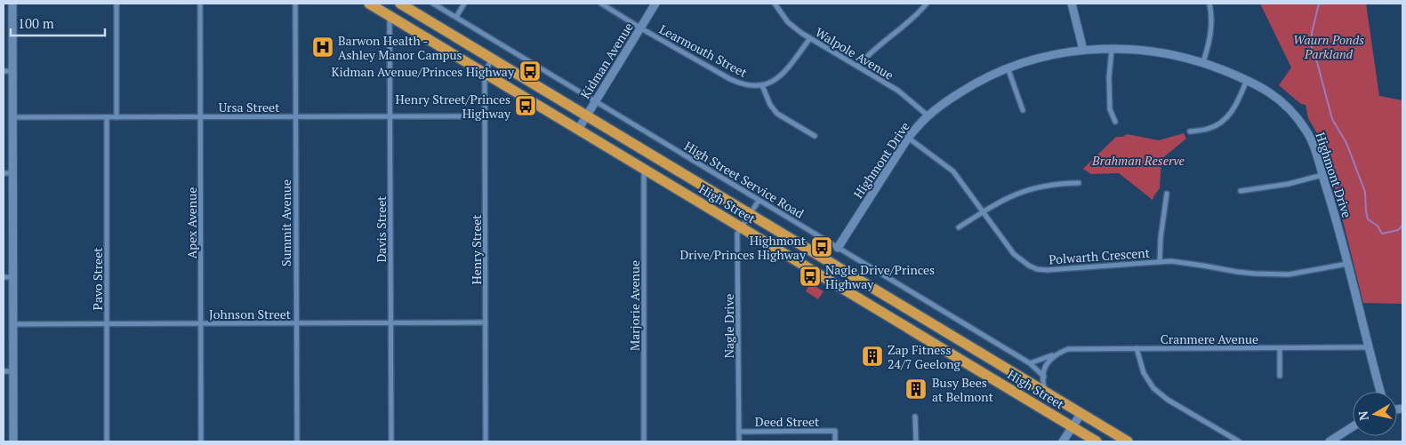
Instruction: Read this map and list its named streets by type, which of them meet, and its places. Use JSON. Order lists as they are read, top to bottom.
{
  "streets": {
    "highway": ["High Street"],
    "street": [
      "Learmouth Street",
      "Walpole Avenue",
      "Kidman Avenue",
      "Ursa Street",
      "Highmont Drive",
      "High Street Service Road",
      "Apex Avenue",
      "Summit Avenue",
      "Davis Street",
      "Henry Street",
      "Polwarth Crescent",
      "Pavo Street",
      "Marjorie Avenue",
      "Johnson Street",
      "Nagle Drive",
      "Cranmere Avenue",
      "Deed Street"
    ]
  },
  "crossings": [
    ["Learmouth Street", "Kidman Avenue"],
    ["Walpole Avenue", "Highmont Drive"],
    ["Kidman Avenue", "High Street Service Road"],
    ["Kidman Avenue", "High Street"],
    ["Ursa Street", "Apex Avenue"],
    ["Ursa Street", "Summit Avenue"],
    ["Ursa Street", "Davis Street"],
    ["Ursa Street", "Henry Street"],
    ["Ursa Street", "Pavo Street"],
    ["Highmont Drive", "High Street Service Road"],
    ["Highmont Drive", "Polwarth Crescent"],
    ["Highmont Drive", "Cranmere Avenue"],
    ["High Street Service Road", "High Street"],
    ["High Street Service Road", "Cranmere Avenue"],
    ["High Street", "Davis Street"],
    ["High Street", "Henry Street"],
    ["High Street", "Marjorie Avenue"],
    ["High Street", "Nagle Drive"],
    ["Apex Avenue", "Johnson Street"],
    ["Summit Avenue", "Johnson Street"],
    ["Davis Street", "Johnson Street"],
    ["Henry Street", "Johnson Street"],
    ["Pavo Street", "Johnson Street"],
    ["Nagle Drive", "Deed Street"]
  ],
  "parks": ["Waurn Ponds Parkland", "Brahman Reserve"],
  "places": {
    "hospital": ["Barwon Health - Ashley Manor Campus"],
    "bus stop": [
      "Kidman Avenue/Princes Highway",
      "Henry Street/Princes Highway",
      "Highmont Drive/Princes Highway",
      "Nagle Drive/Princes Highway"
    ],
    "building": ["Zap Fitness 24/7 Geelong", "Busy Bees at Belmont"]
  },
  "scale_bar": "100 m",
  "north": "left"
}
